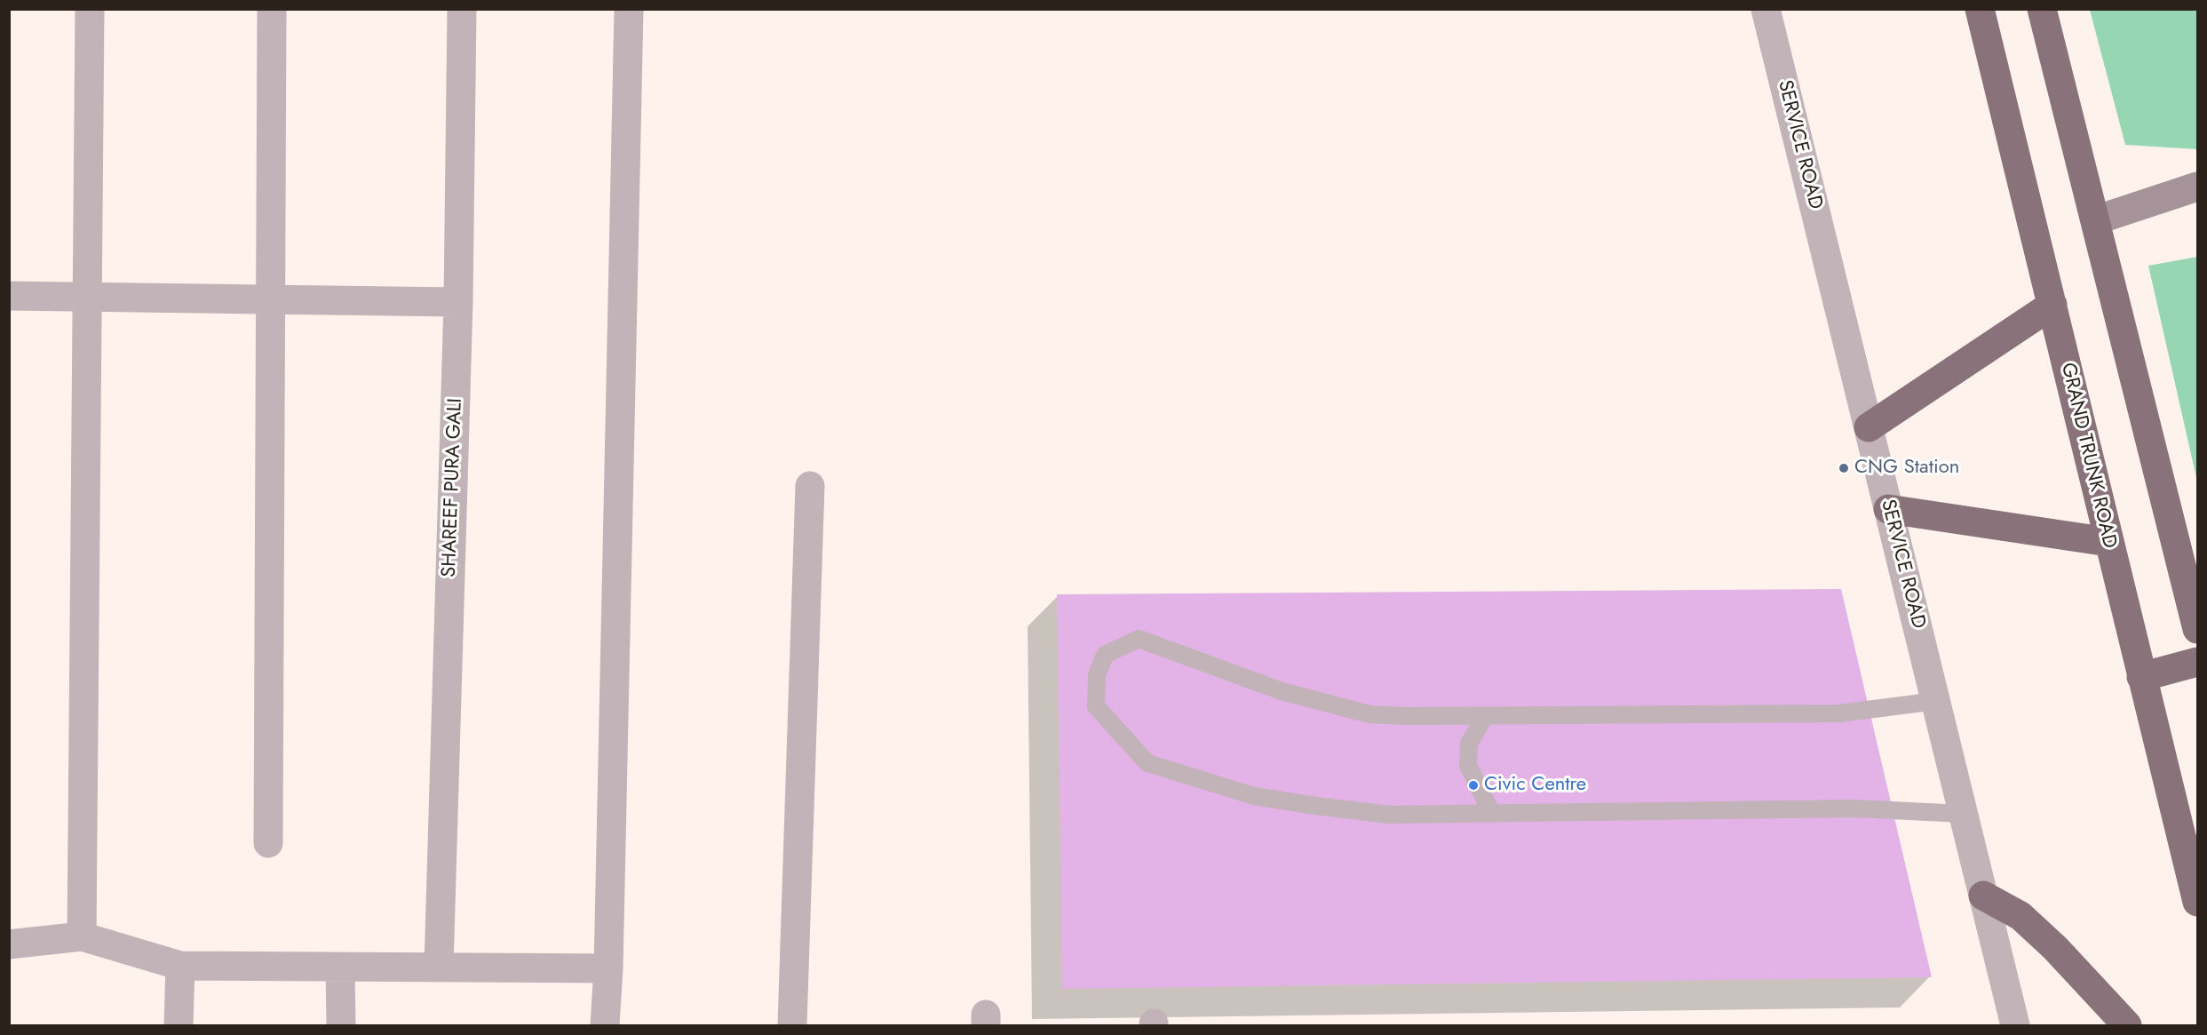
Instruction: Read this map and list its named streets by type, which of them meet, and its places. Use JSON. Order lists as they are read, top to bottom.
{
  "streets": {
    "highway": ["GRAND TRUNK ROAD"],
    "street": ["SERVICE ROAD", "SHAREEF PURA GALI"]
  },
  "places": ["CNG Station", "Civic Centre"]
}
